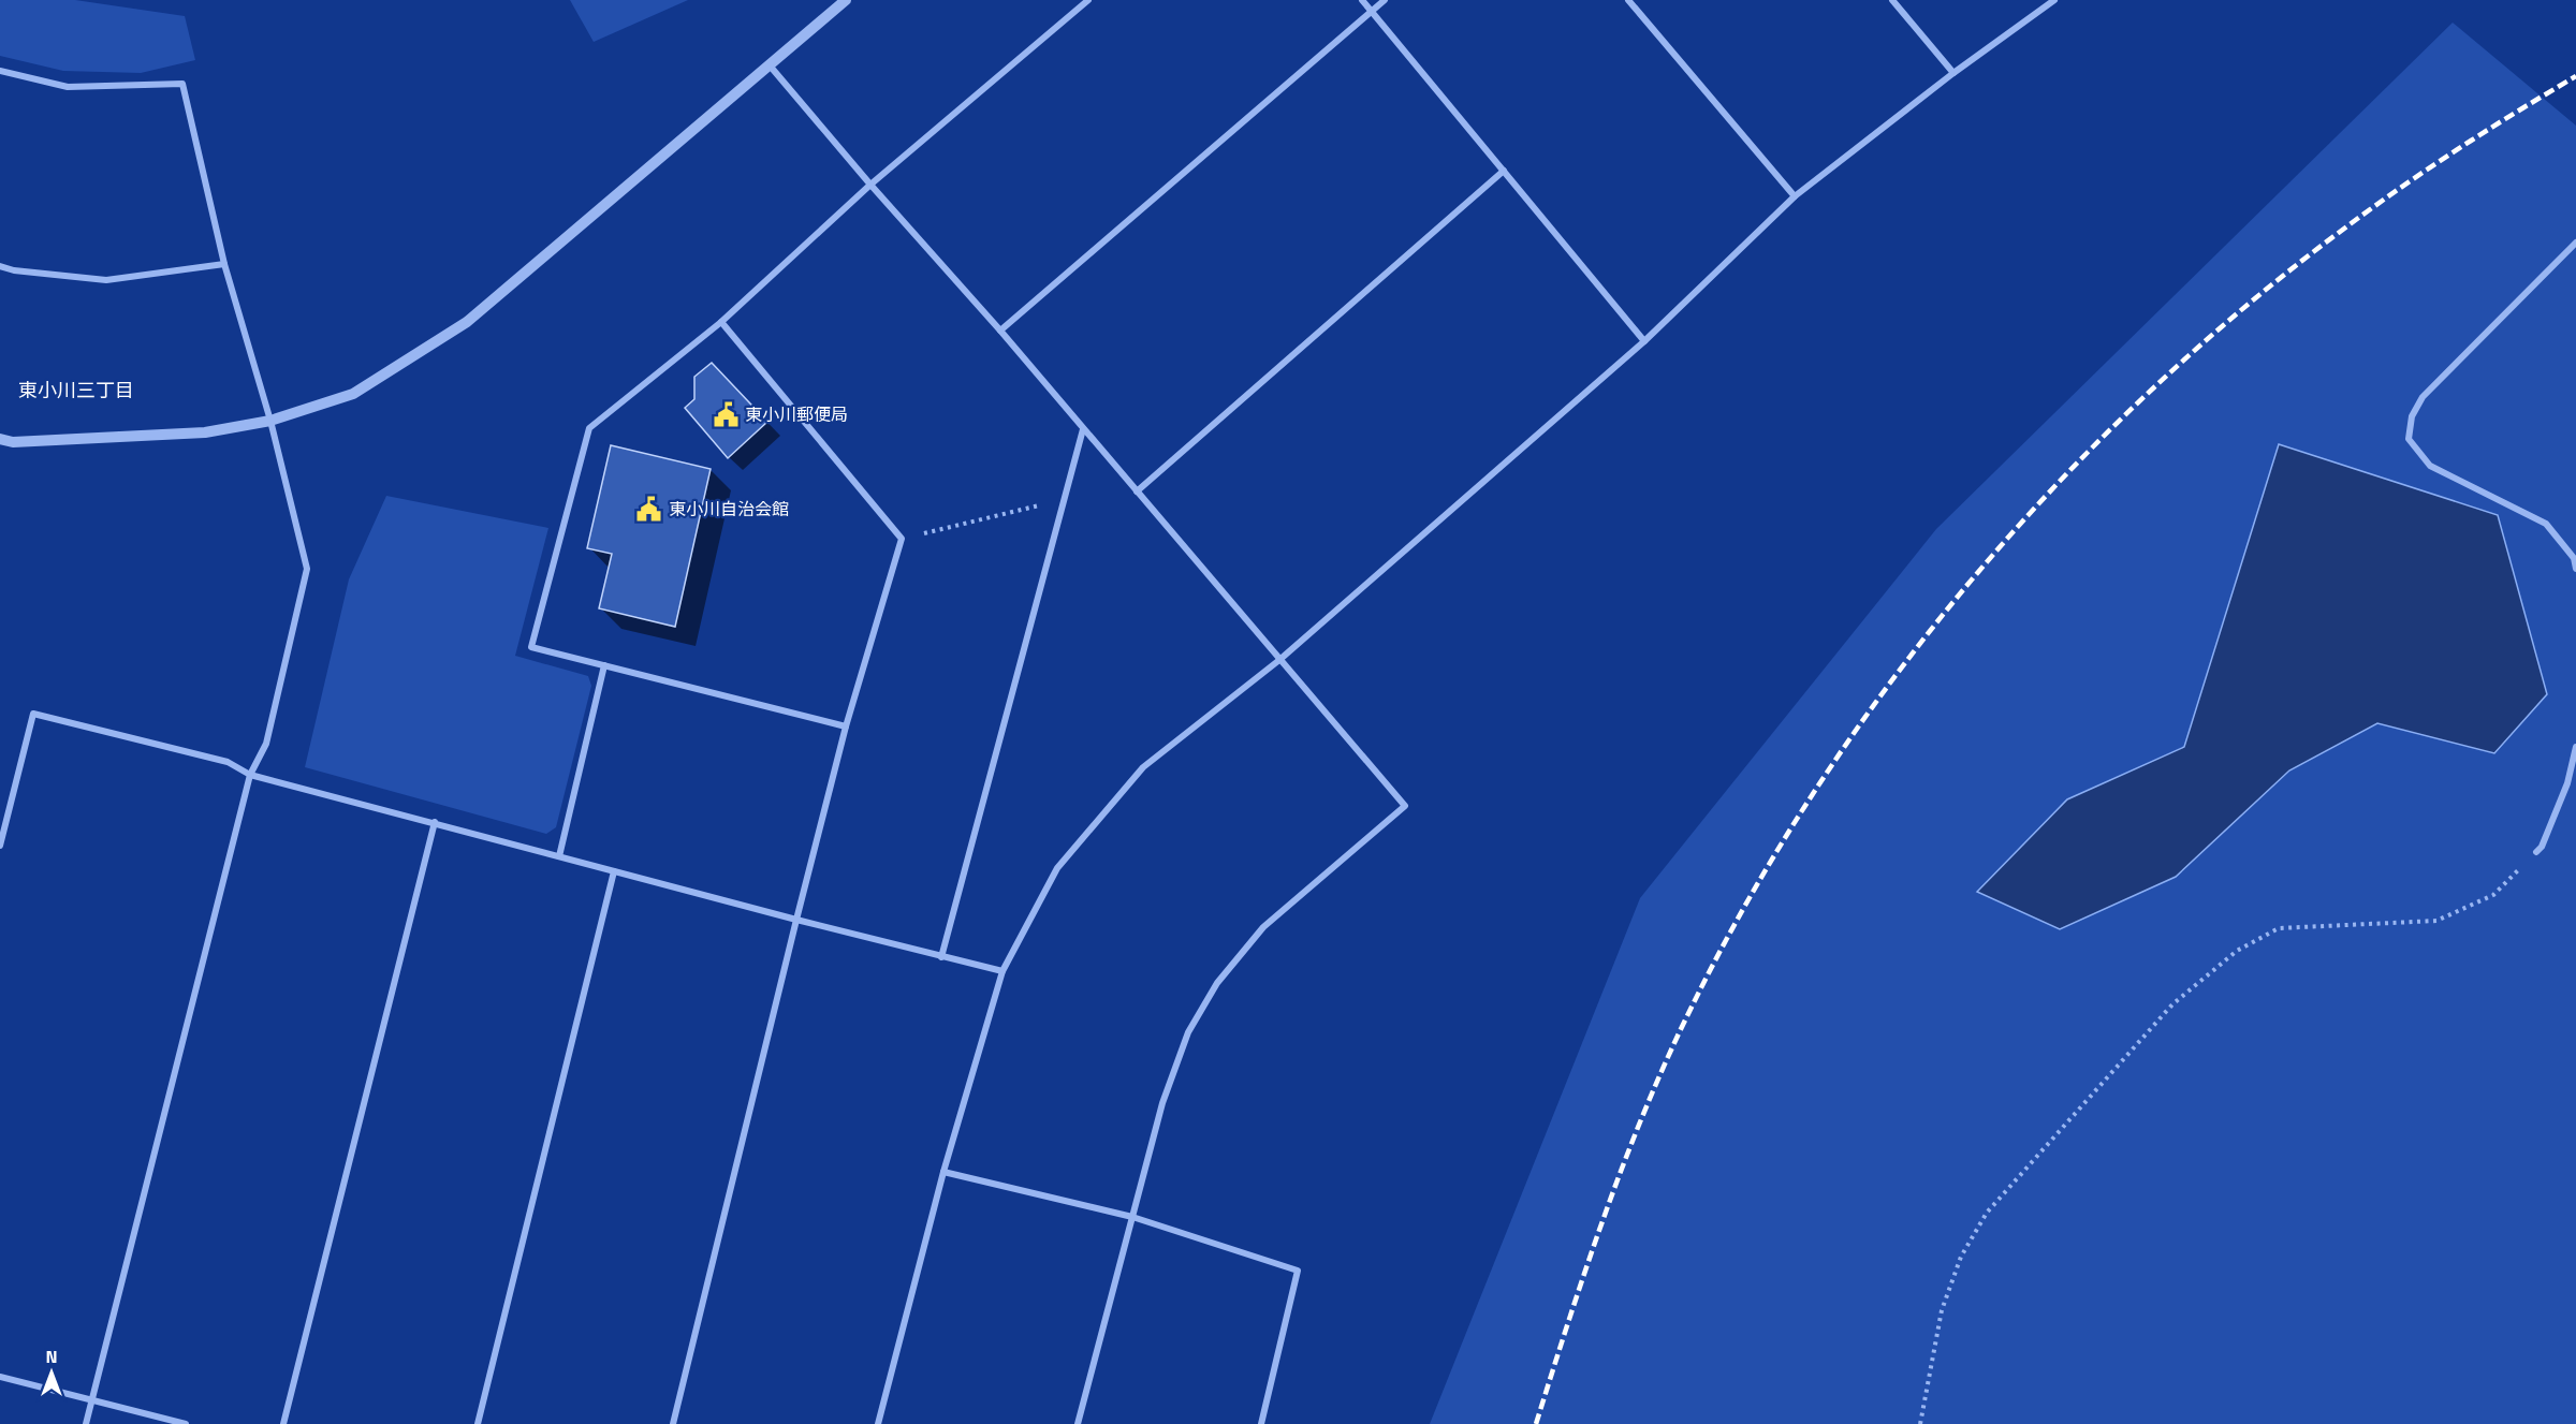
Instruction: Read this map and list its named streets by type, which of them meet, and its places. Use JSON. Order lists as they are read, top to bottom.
{
  "districts": ["東小川三丁目"],
  "places": {
    "public building": ["東小川郵便局", "東小川自治会館"]
  },
  "north": "top"
}
